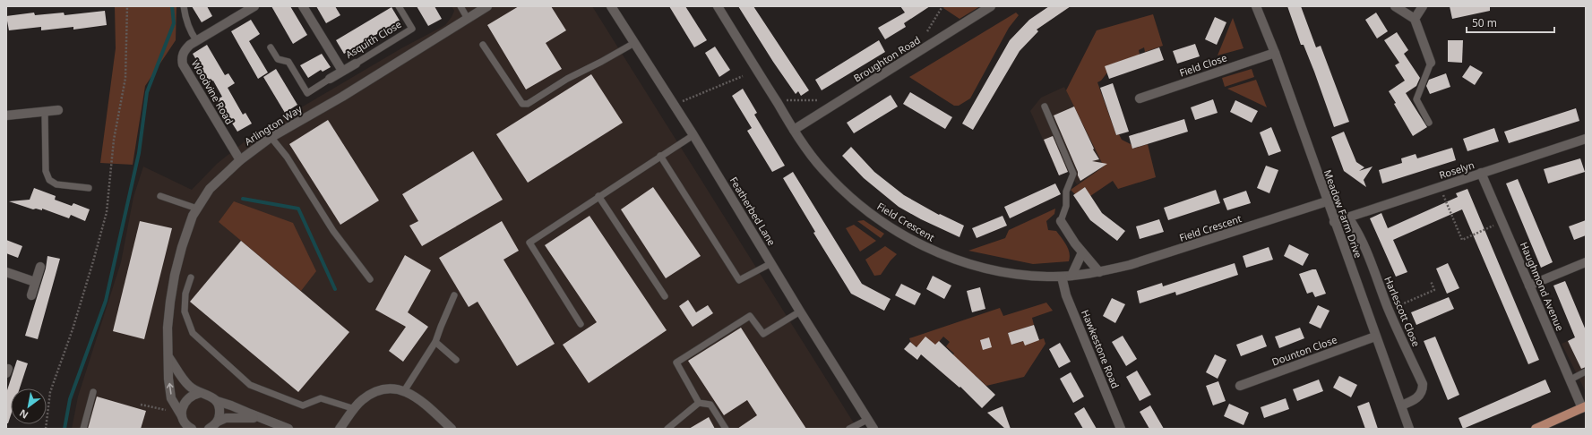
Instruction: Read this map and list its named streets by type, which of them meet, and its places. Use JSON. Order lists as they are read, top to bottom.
{
  "streets": {
    "street": [
      "Asquith Close",
      "Broughton Road",
      "Field Close",
      "Woodvine Road",
      "Arlington Way",
      "Roselyn",
      "Featherbed Lane",
      "Meadow Farm Drive",
      "Field Crescent",
      "Haughmond Avenue",
      "Harlescott Close",
      "Hawkestone Road",
      "Dounton Close"
    ]
  },
  "crossings": [
    ["Broughton Road", "Field Crescent"],
    ["Field Close", "Meadow Farm Drive"],
    ["Woodvine Road", "Arlington Way"],
    ["Roselyn", "Meadow Farm Drive"],
    ["Roselyn", "Haughmond Avenue"],
    ["Roselyn", "Harlescott Close"],
    ["Meadow Farm Drive", "Field Crescent"],
    ["Meadow Farm Drive", "Harlescott Close"],
    ["Meadow Farm Drive", "Dounton Close"],
    ["Field Crescent", "Hawkestone Road"]
  ],
  "scale_bar": "50 m",
  "north": "bottom left"
}
